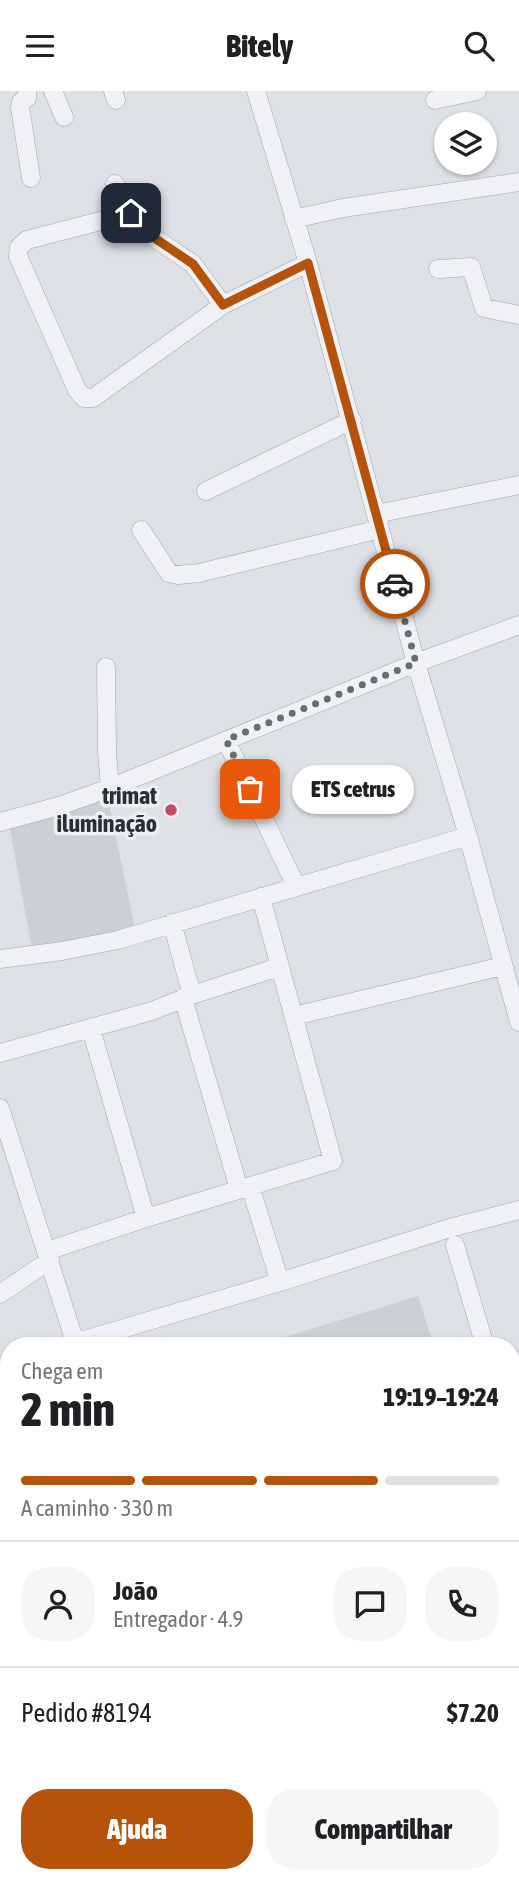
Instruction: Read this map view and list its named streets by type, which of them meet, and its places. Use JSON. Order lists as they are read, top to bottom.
{
  "places": ["ETS cetrus", "trimat iluminação"],
  "page": {
    "header": "Bitely",
    "bubble": "ETS cetrus",
    "heading": ["2 min", "Chega em", "19:19–19:24"],
    "panel": [
      "João",
      "Entregador · 4.9",
      "Pedido #8194",
      "$7.20"
    ],
    "bar": "A caminho · 330 m",
    "buttons": ["Ajuda", "Compartilhar"]
  }
}
